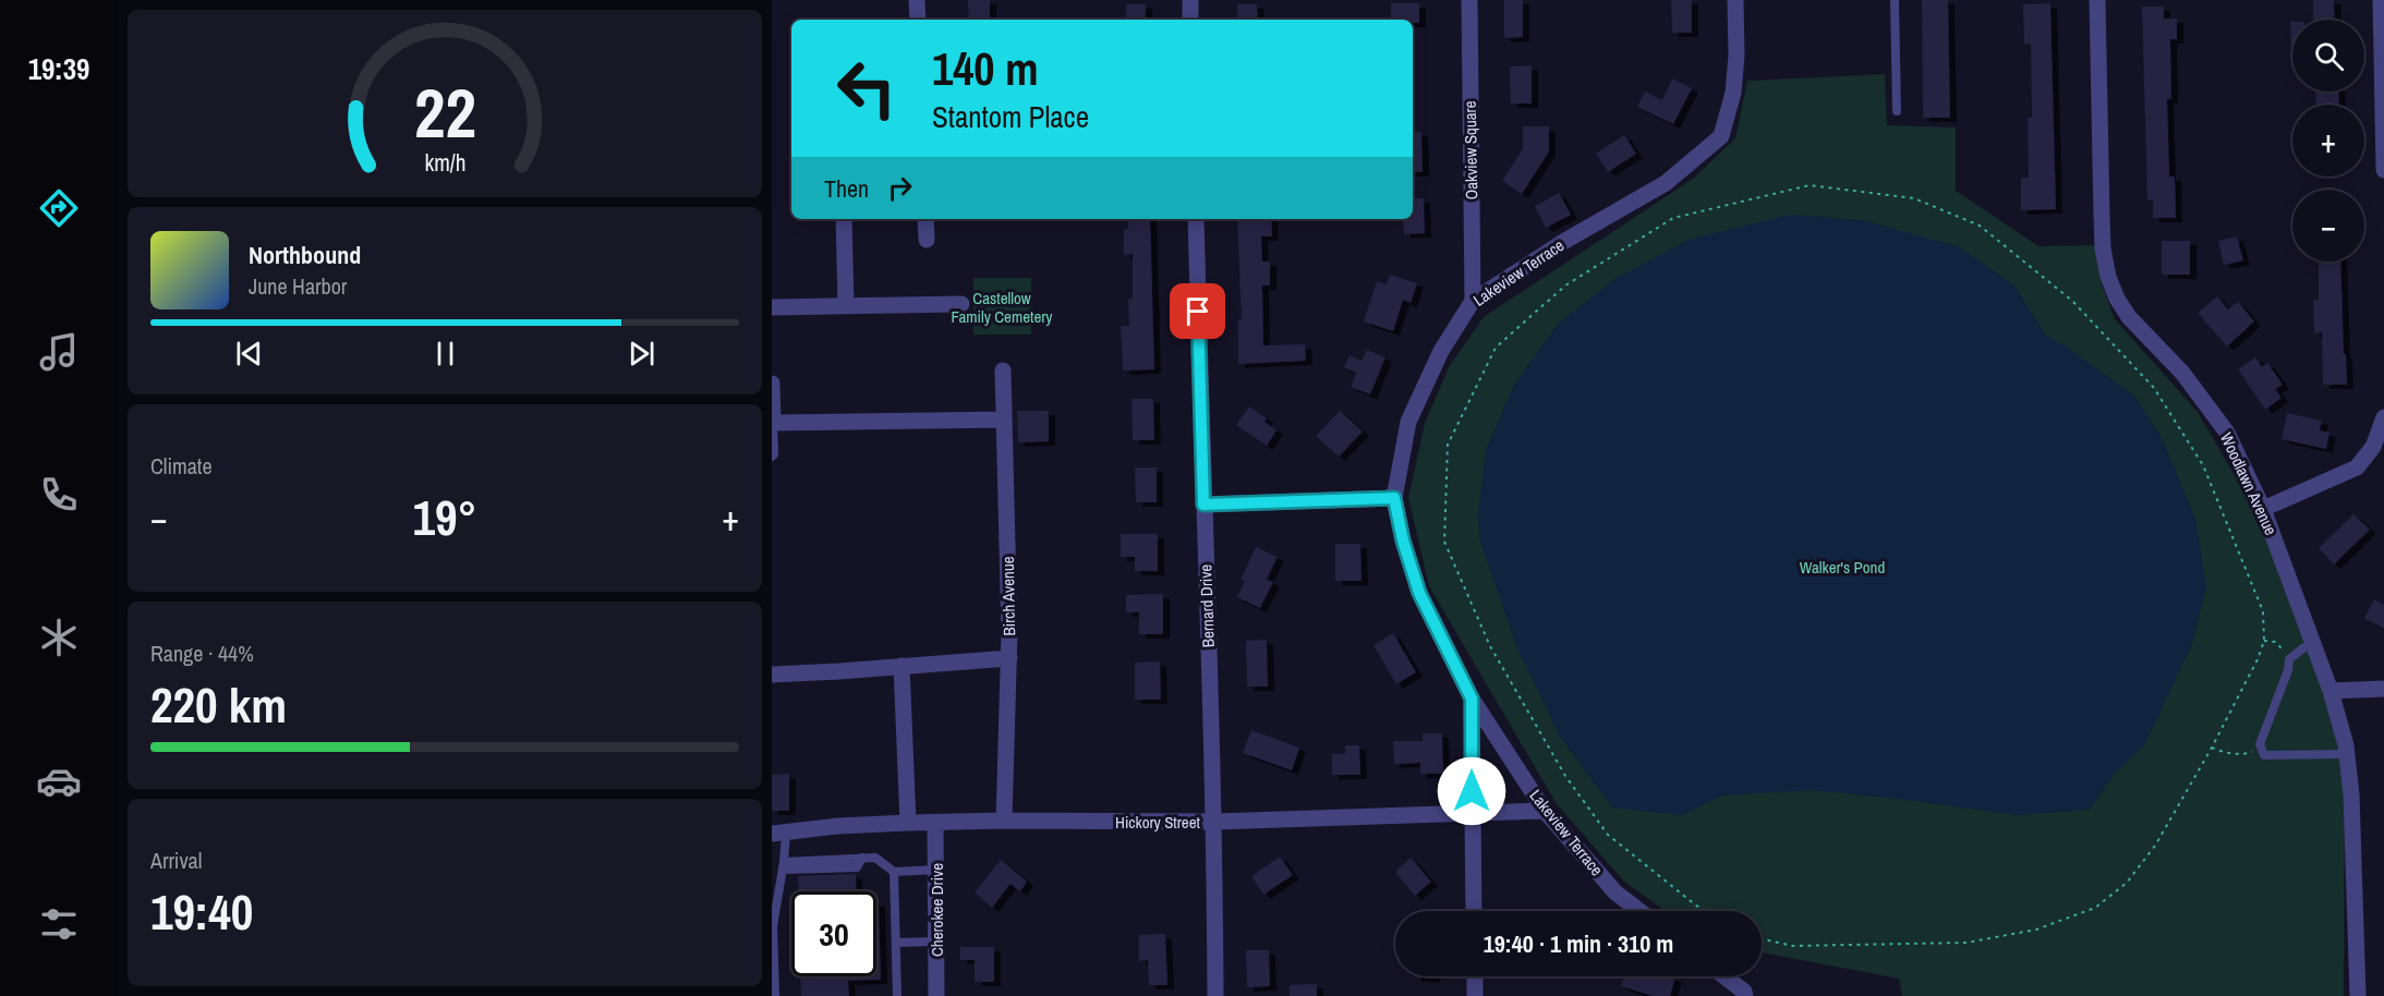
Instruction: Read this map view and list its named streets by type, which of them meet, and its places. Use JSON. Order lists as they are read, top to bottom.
{
  "streets": {
    "street": [
      "Oakview Square",
      "Lakeview Terrace",
      "Woodlawn Avenue",
      "Birch Avenue",
      "Bernard Drive",
      "Hickory Street",
      "Cherokee Drive"
    ]
  },
  "crossings": [
    ["Oakview Square", "Lakeview Terrace"],
    ["Lakeview Terrace", "Hickory Street"],
    ["Birch Avenue", "Hickory Street"],
    ["Bernard Drive", "Hickory Street"],
    ["Hickory Street", "Cherokee Drive"]
  ],
  "parks": ["Castellow Family Cemetery", "Walker's Pond"],
  "page": {
    "tabs": "19:39",
    "map_buttons": ["+", "−"],
    "turn": ["140 m", "Stantom Place"],
    "then": "Then",
    "song": ["Northbound", "June Harbor"],
    "tile": [
      "Climate",
      ["Range · 44%", "220 km"],
      ["Arrival", "19:40"]
    ],
    "heat": ["−", "19°", "+"],
    "limit": "30",
    "trip": "19:40 · 1 min · 310 m",
    "gauge": ["22", "km/h"]
  }
}
